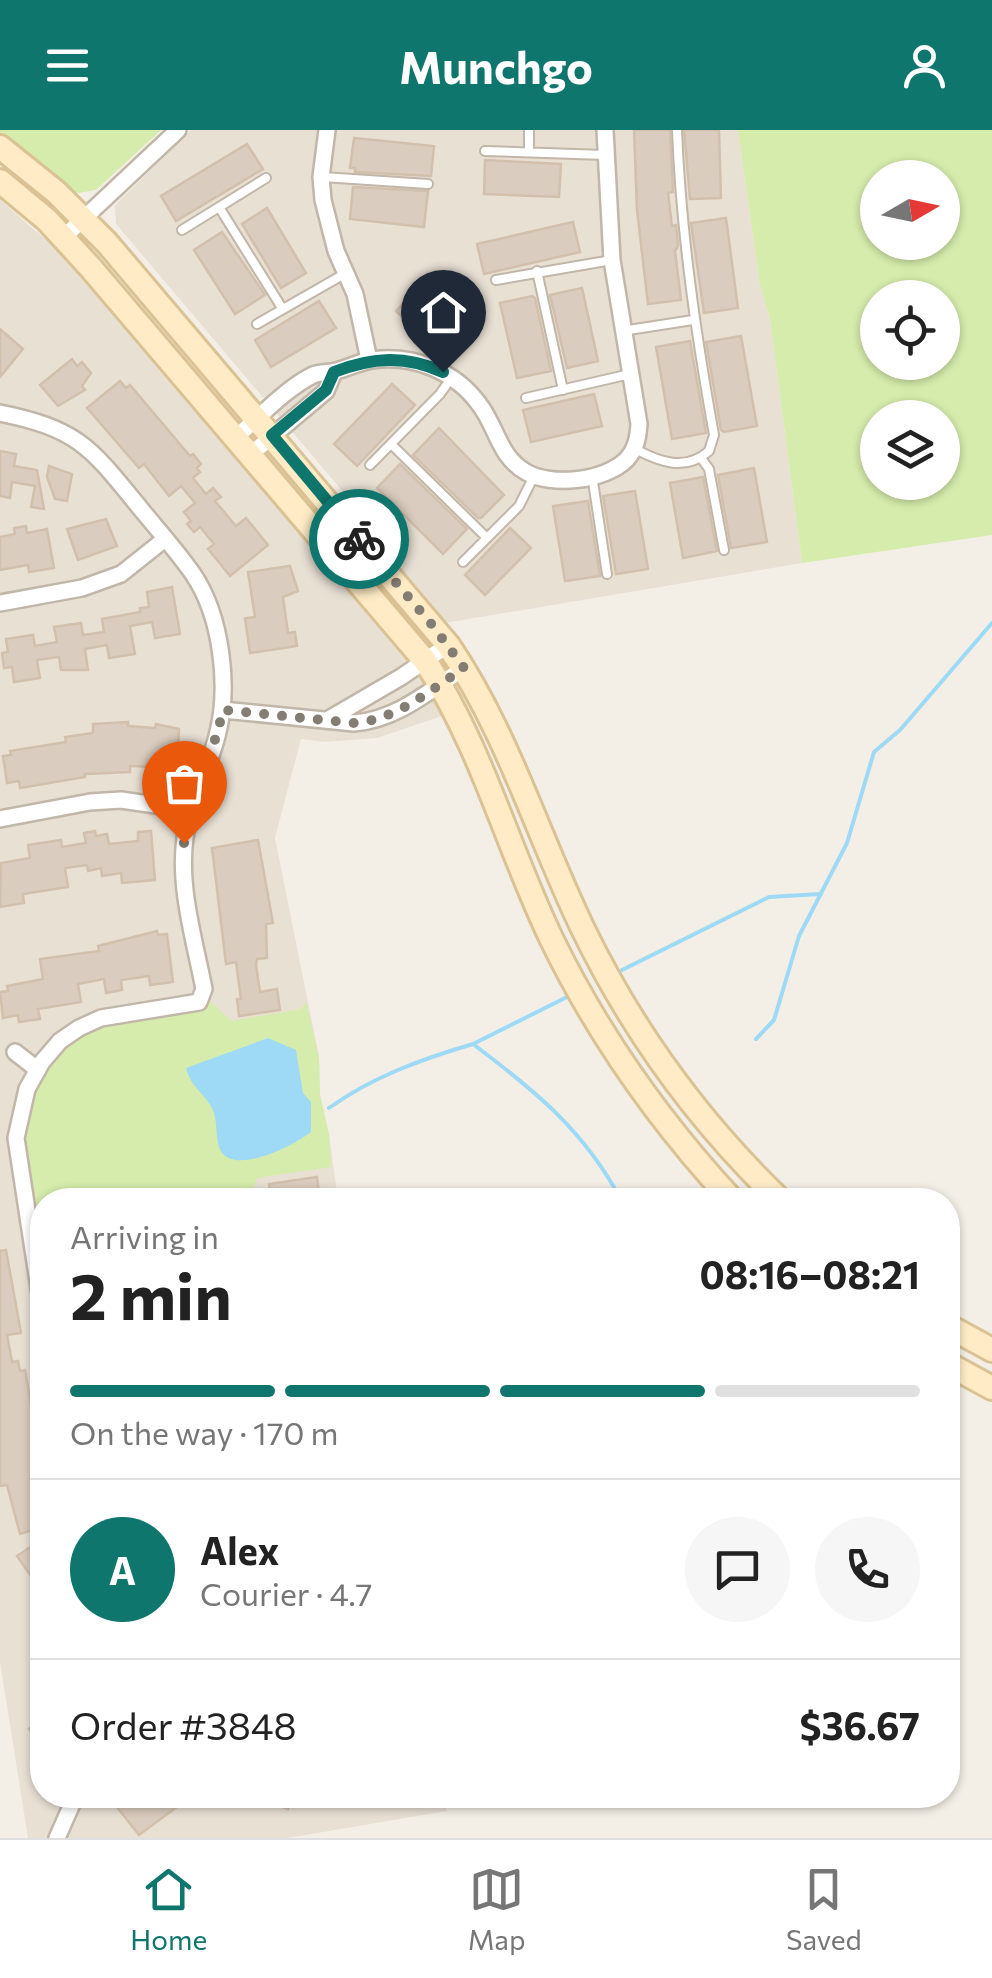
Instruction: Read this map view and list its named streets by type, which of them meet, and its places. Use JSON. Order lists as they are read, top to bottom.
{
  "north": "right",
  "page": {
    "header": "Munchgo",
    "heading": ["2 min", "Arriving in", "08:16–08:21"],
    "panel": [
      "Alex",
      "Courier · 4.7",
      "Order #3848",
      "$36.67"
    ],
    "bar": "On the way · 170 m",
    "round": "A",
    "tabs": ["Home", "Map", "Saved"]
  }
}
